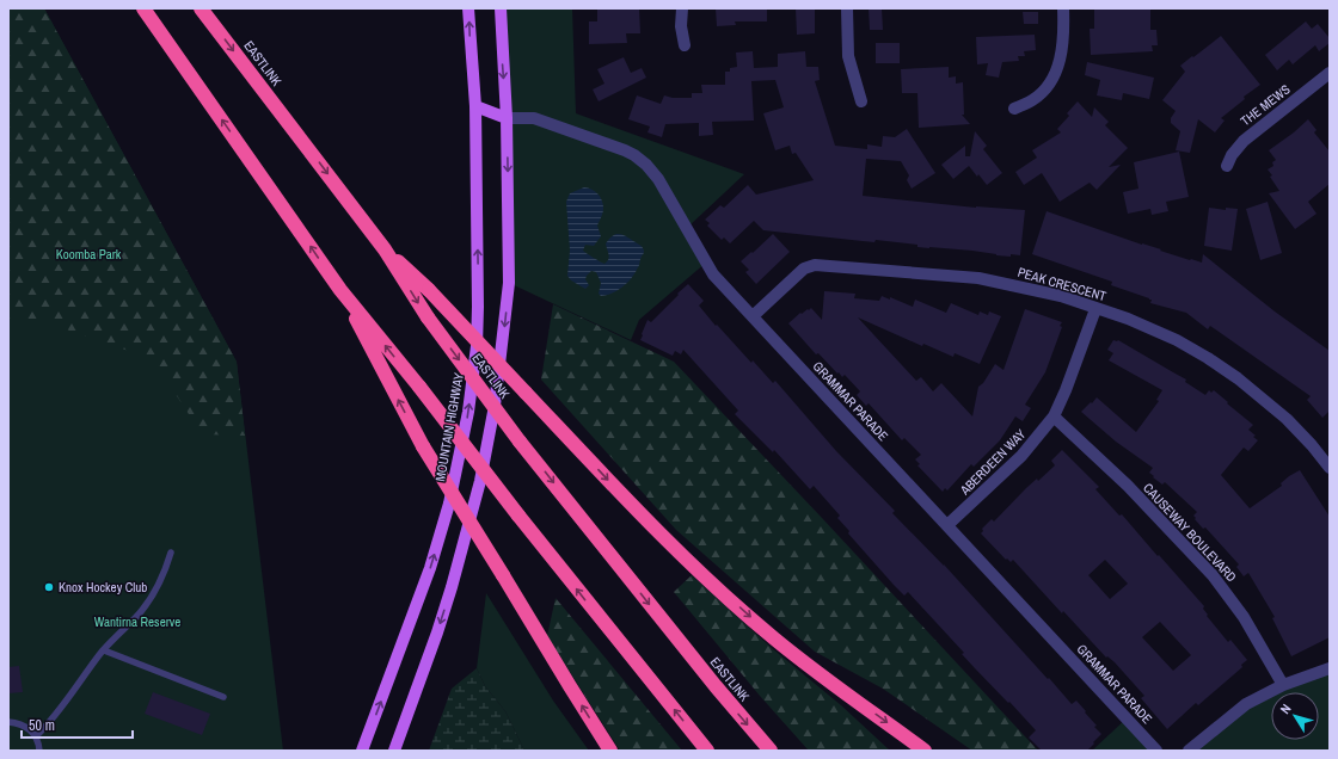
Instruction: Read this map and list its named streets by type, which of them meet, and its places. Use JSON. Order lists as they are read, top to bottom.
{
  "streets": {
    "highway": ["EASTLINK"],
    "main road": ["MOUNTAIN HIGHWAY"],
    "street": [
      "THE MEWS",
      "PEAK CRESCENT",
      "GRAMMAR PARADE",
      "ABERDEEN WAY",
      "CAUSEWAY BOULEVARD"
    ]
  },
  "crossings": [
    ["PEAK CRESCENT", "GRAMMAR PARADE"],
    ["PEAK CRESCENT", "ABERDEEN WAY"],
    ["GRAMMAR PARADE", "ABERDEEN WAY"],
    ["ABERDEEN WAY", "CAUSEWAY BOULEVARD"]
  ],
  "parks": ["Koomba Park", "Wantirna Reserve"],
  "places": ["Knox Hockey Club"],
  "scale_bar": "50 m",
  "north": "top left"
}
